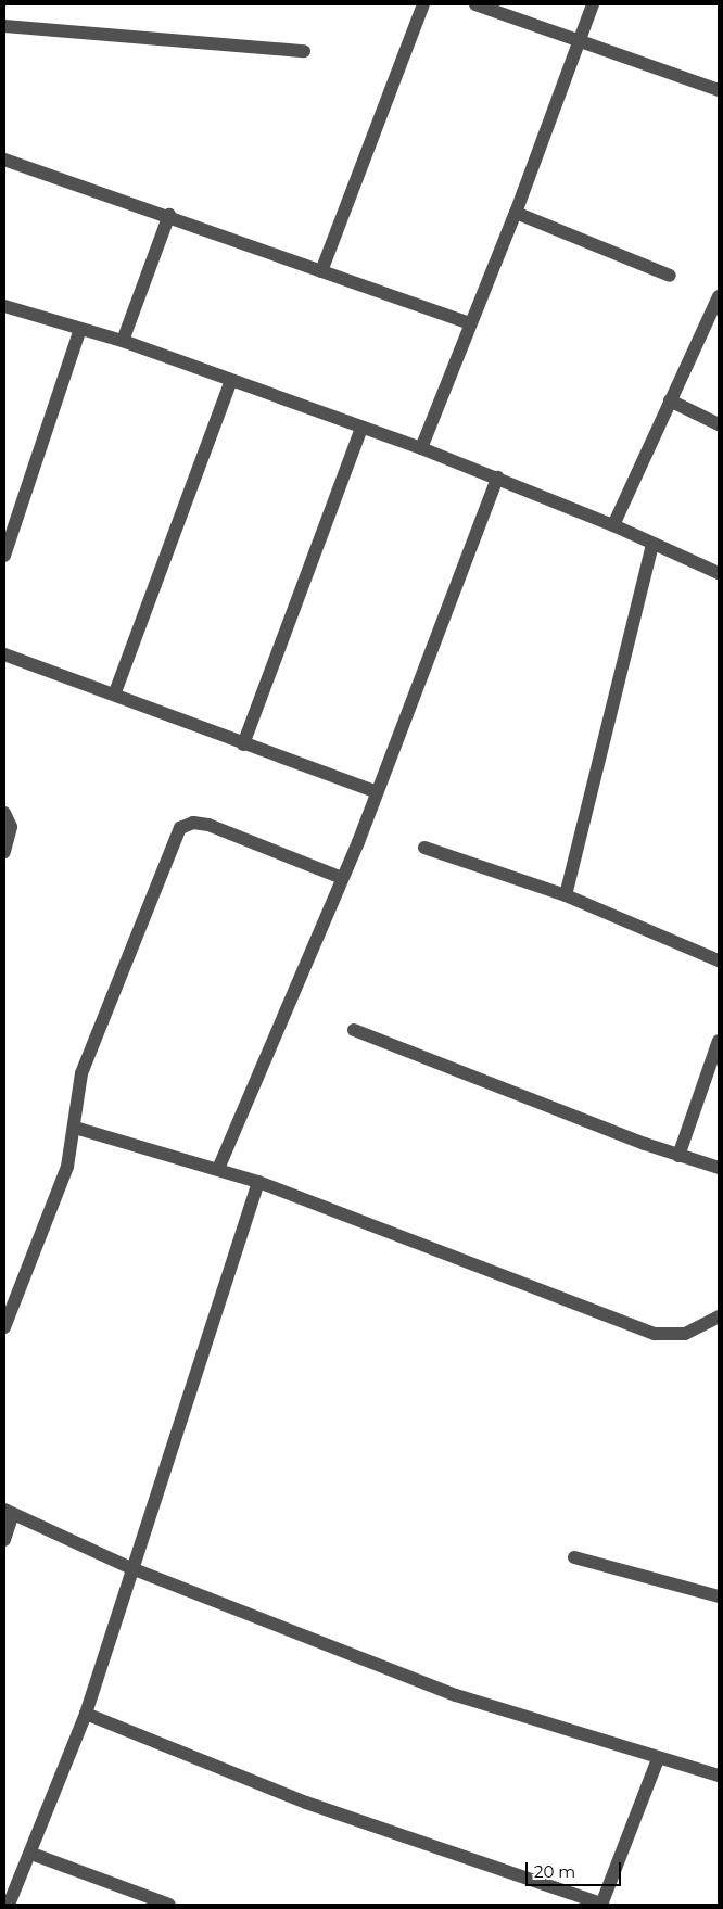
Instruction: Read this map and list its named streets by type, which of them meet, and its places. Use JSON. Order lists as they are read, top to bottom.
{
  "scale_bar": "20 m"
}
